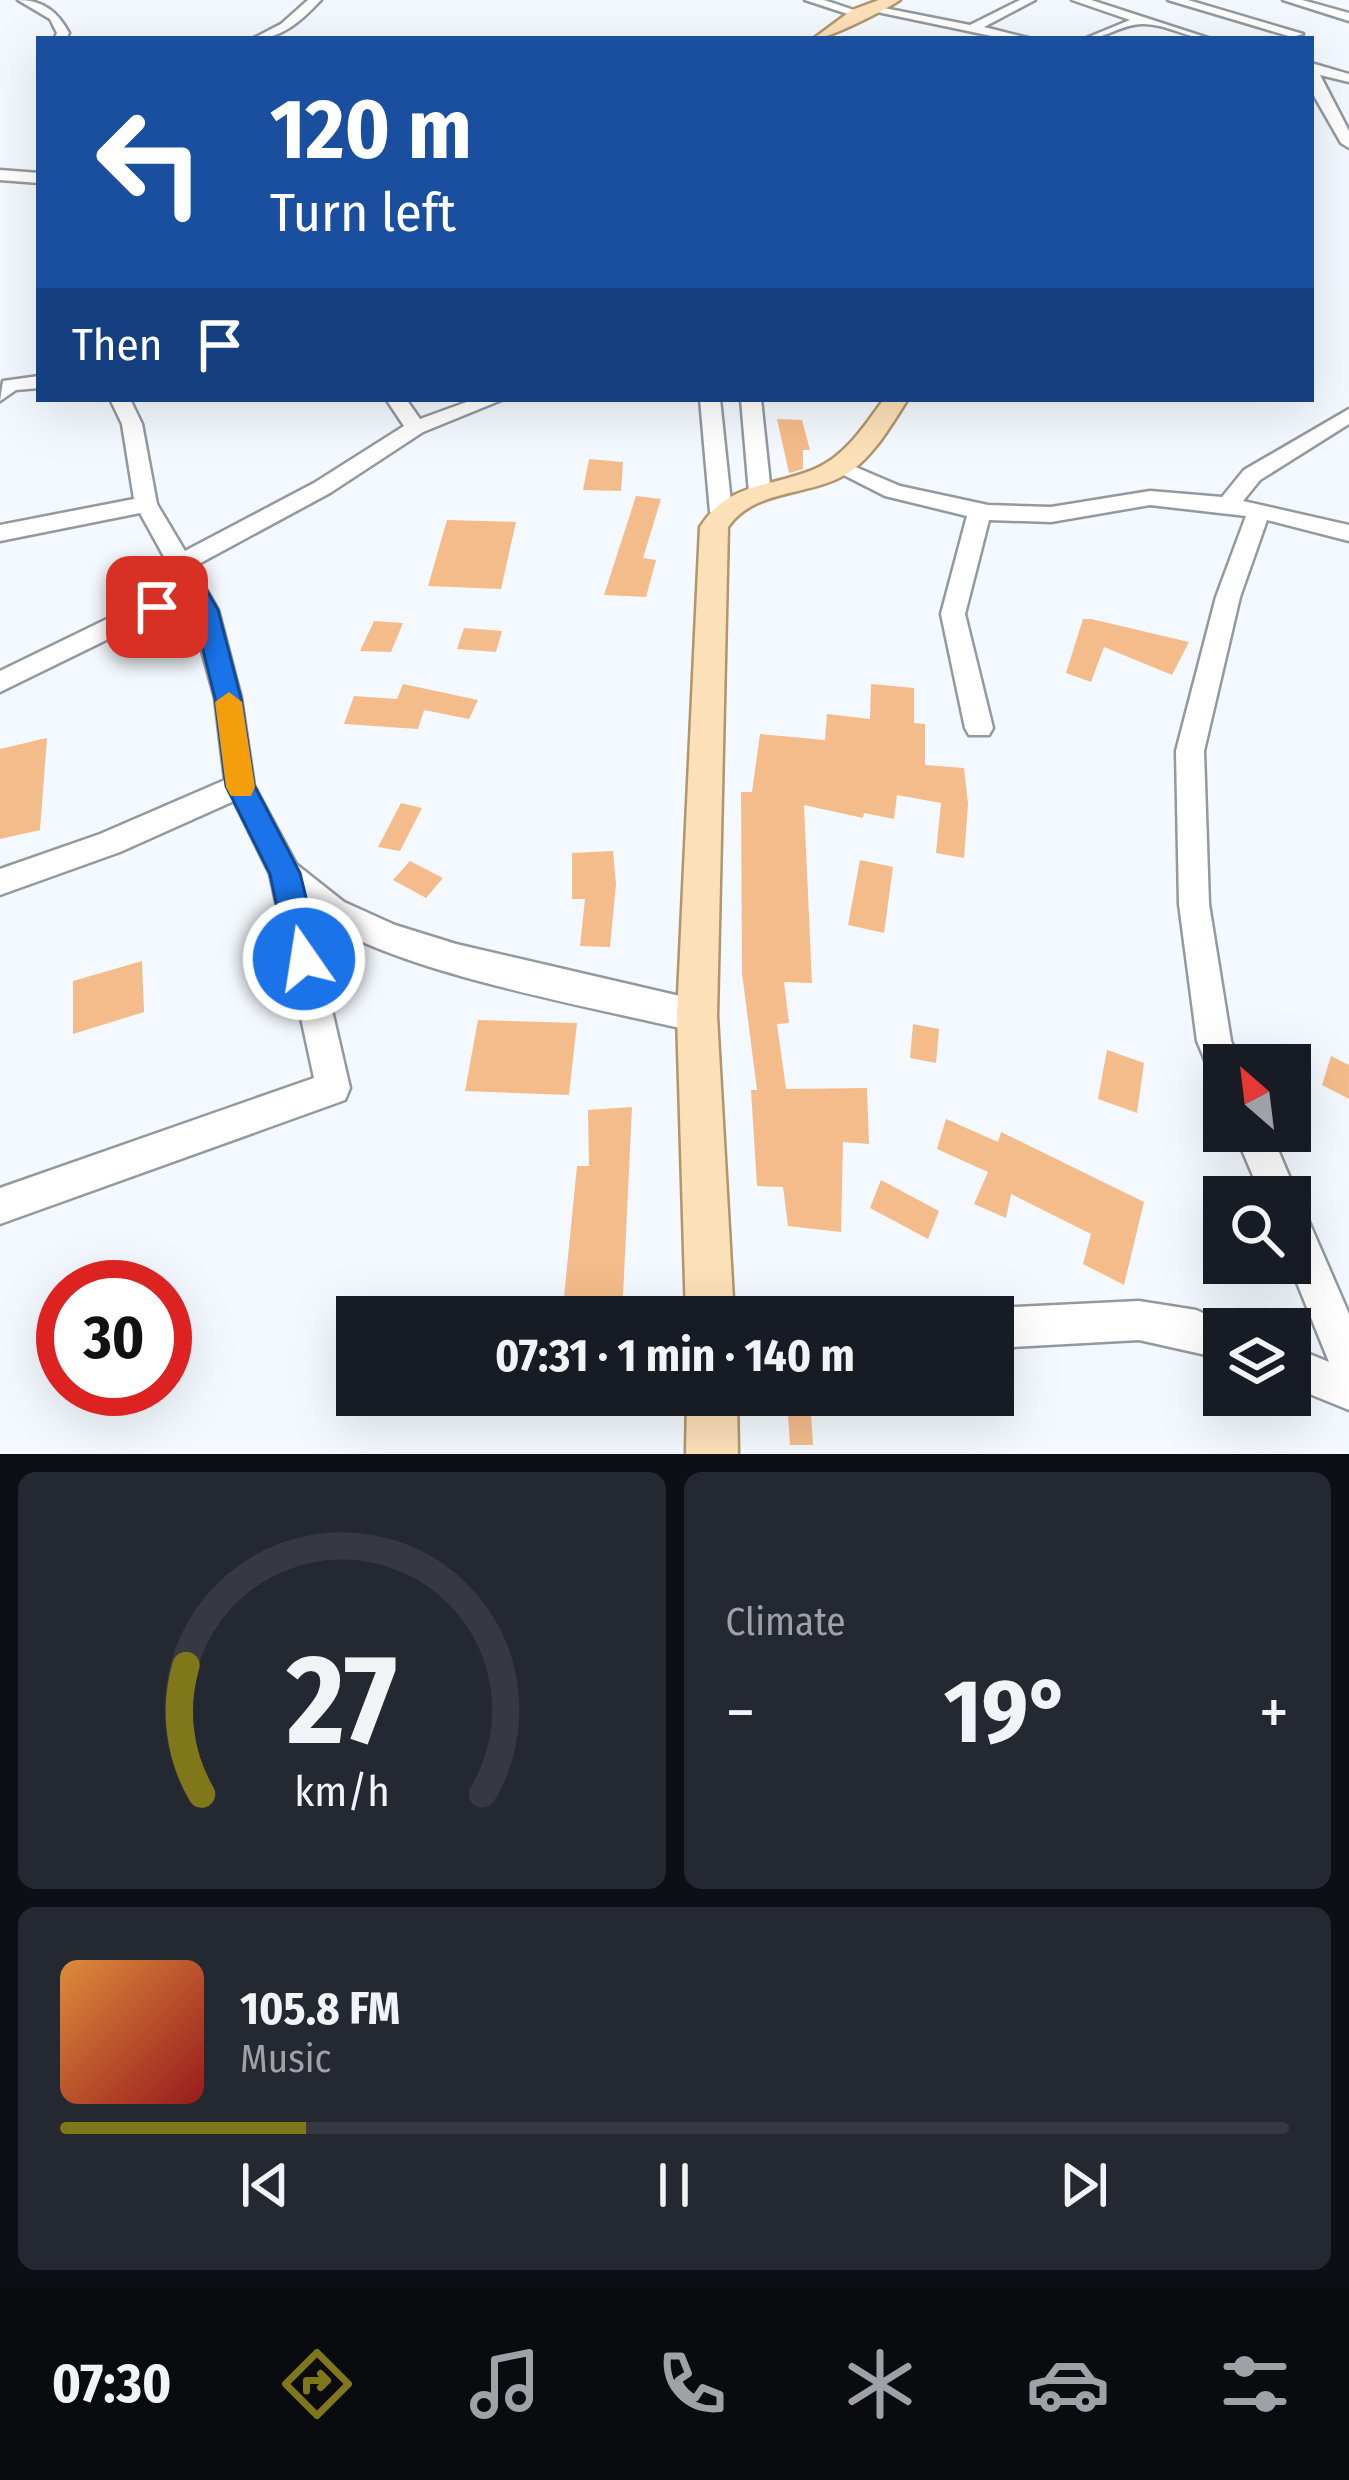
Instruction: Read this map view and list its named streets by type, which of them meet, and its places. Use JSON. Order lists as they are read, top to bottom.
{
  "north": "top left",
  "page": {
    "turn": ["120 m", "Turn left"],
    "then": "Then",
    "limit": "30",
    "trip": "07:31 · 1 min · 140 m",
    "tile": "Climate",
    "heat": ["−", "19°", "+"],
    "song": ["105.8 FM", "Music"],
    "tabs": "07:30",
    "gauge": ["27", "km/h"]
  }
}
